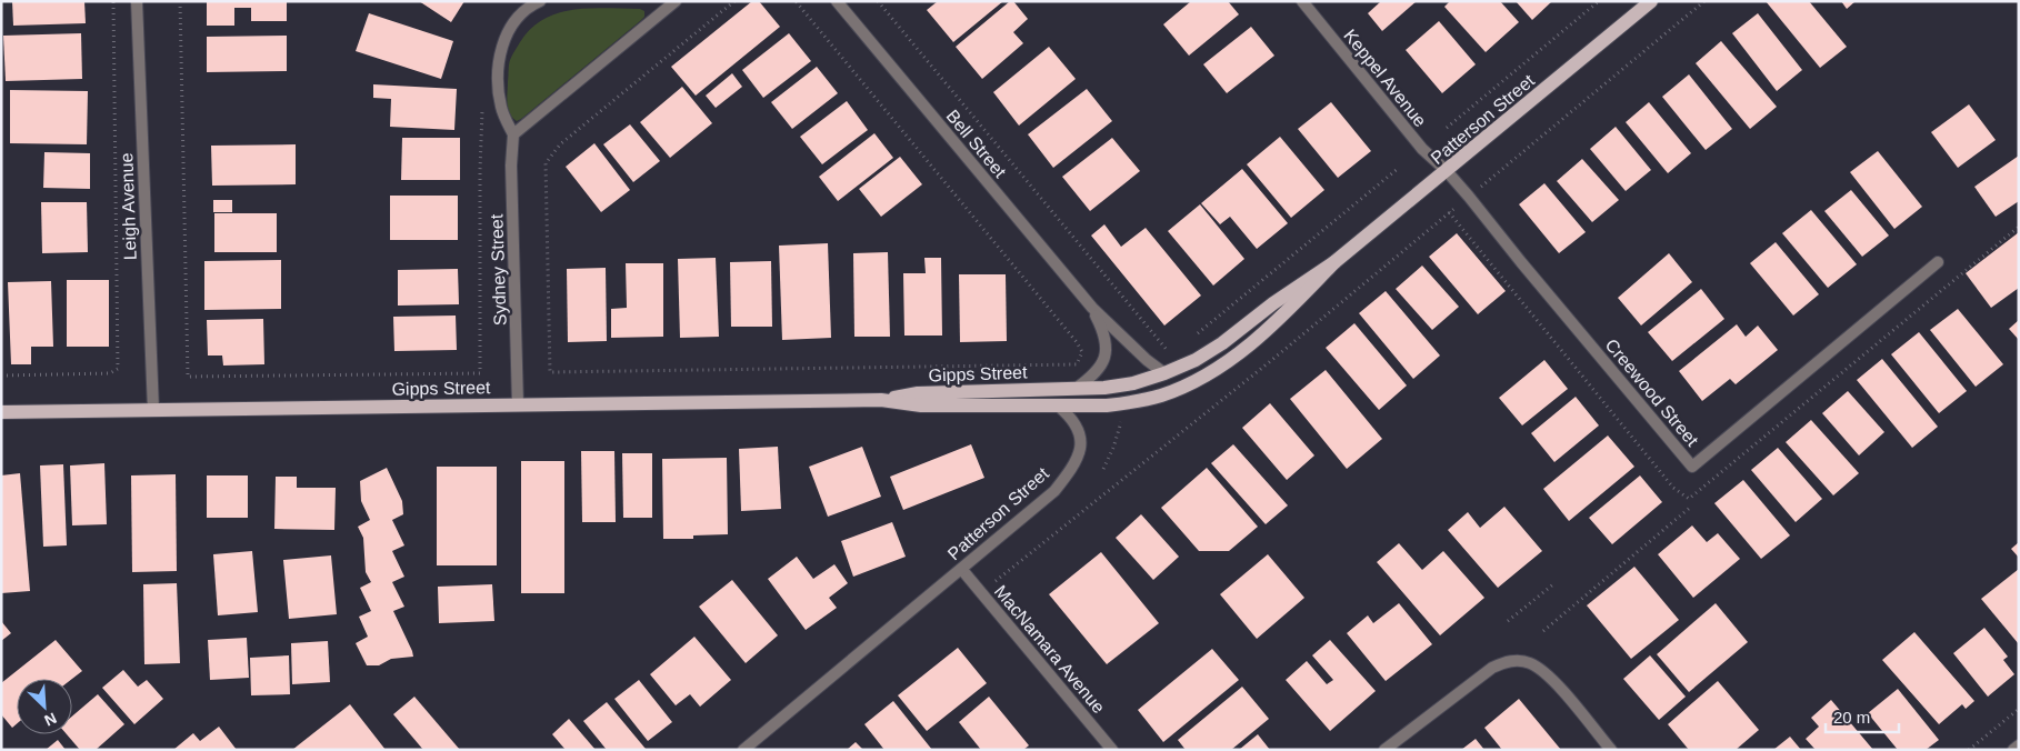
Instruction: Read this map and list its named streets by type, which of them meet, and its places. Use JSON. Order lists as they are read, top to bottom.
{
  "streets": {
    "main road": ["Patterson Street", "Gipps Street"],
    "street": [
      "Keppel Avenue",
      "Bell Street",
      "Leigh Avenue",
      "Sydney Street",
      "Creewood Street",
      "MacNamara Avenue"
    ]
  },
  "crossings": [
    ["Keppel Avenue", "Patterson Street"],
    ["Keppel Avenue", "Creewood Street"],
    ["Patterson Street", "Bell Street"],
    ["Patterson Street", "Gipps Street"],
    ["Patterson Street", "Creewood Street"],
    ["Patterson Street", "MacNamara Avenue"],
    ["Bell Street", "Gipps Street"],
    ["Leigh Avenue", "Gipps Street"],
    ["Sydney Street", "Gipps Street"]
  ],
  "scale_bar": "20 m",
  "north": "bottom right"
}
